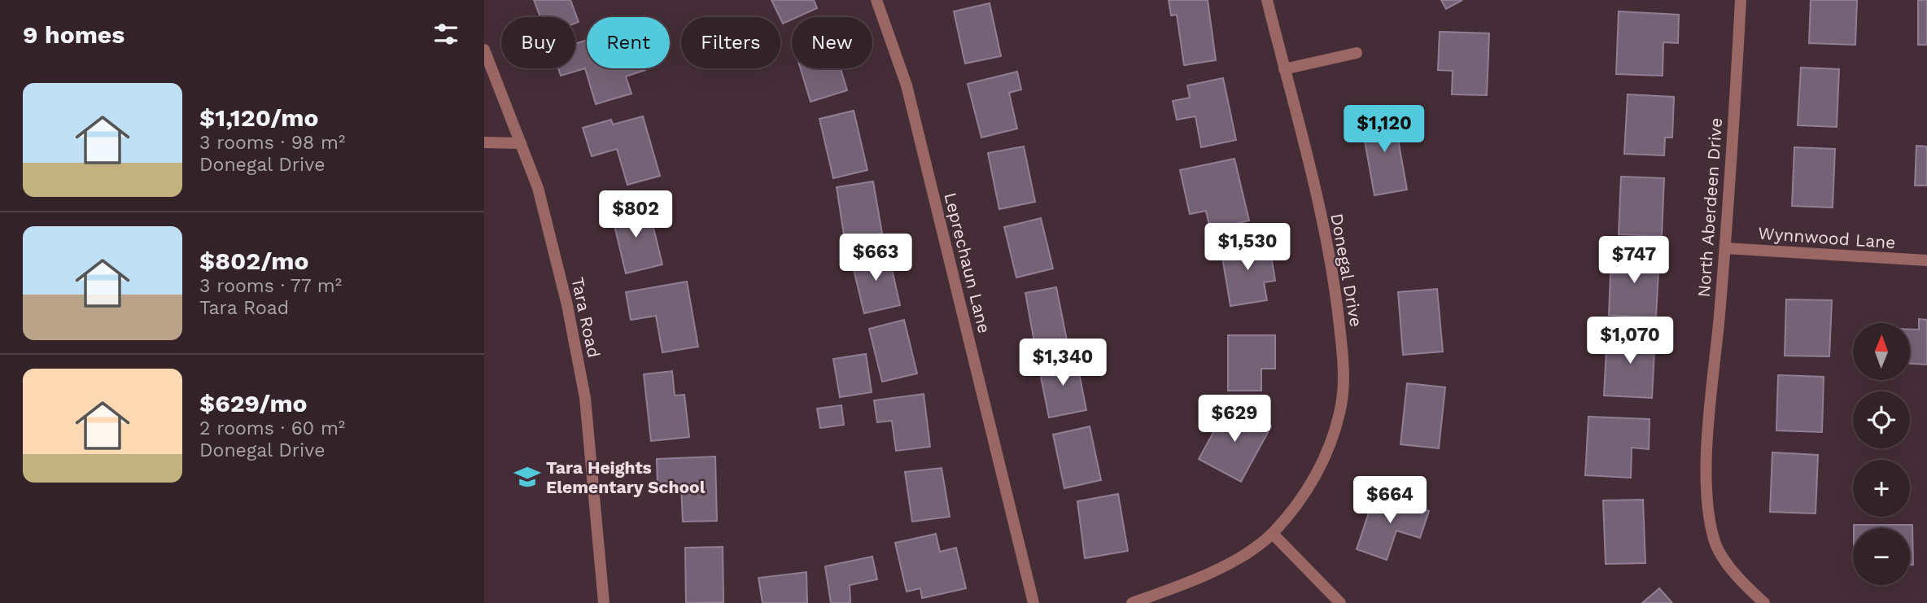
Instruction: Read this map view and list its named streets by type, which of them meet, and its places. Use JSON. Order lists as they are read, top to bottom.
{
  "streets": {
    "street": [
      "North Aberdeen Drive",
      "Wynnwood Lane",
      "Leprechaun Lane",
      "Donegal Drive",
      "Tara Road"
    ]
  },
  "crossings": [
    ["North Aberdeen Drive", "Wynnwood Lane"]
  ],
  "places": {
    "school or university": ["Tara Heights Elementary School"]
  },
  "north": "top",
  "page": {
    "heading": "9 homes",
    "chip": [
      "Buy",
      "Rent",
      "Filters",
      "New"
    ],
    "list": [
      {
        "name": "$1,120/mo",
        "note": "3 rooms · 98 m² · Donegal Drive"
      },
      {
        "name": "$802/mo",
        "note": "3 rooms · 77 m² · Tara Road"
      },
      {
        "name": "$629/mo",
        "note": "2 rooms · 60 m² · Donegal Drive"
      }
    ],
    "price": [
      "$1,120",
      "$802",
      "$1,530",
      "$663",
      "$747",
      "$1,070",
      "$1,340",
      "$629",
      "$664"
    ],
    "map_buttons": ["+", "−"]
  }
}
